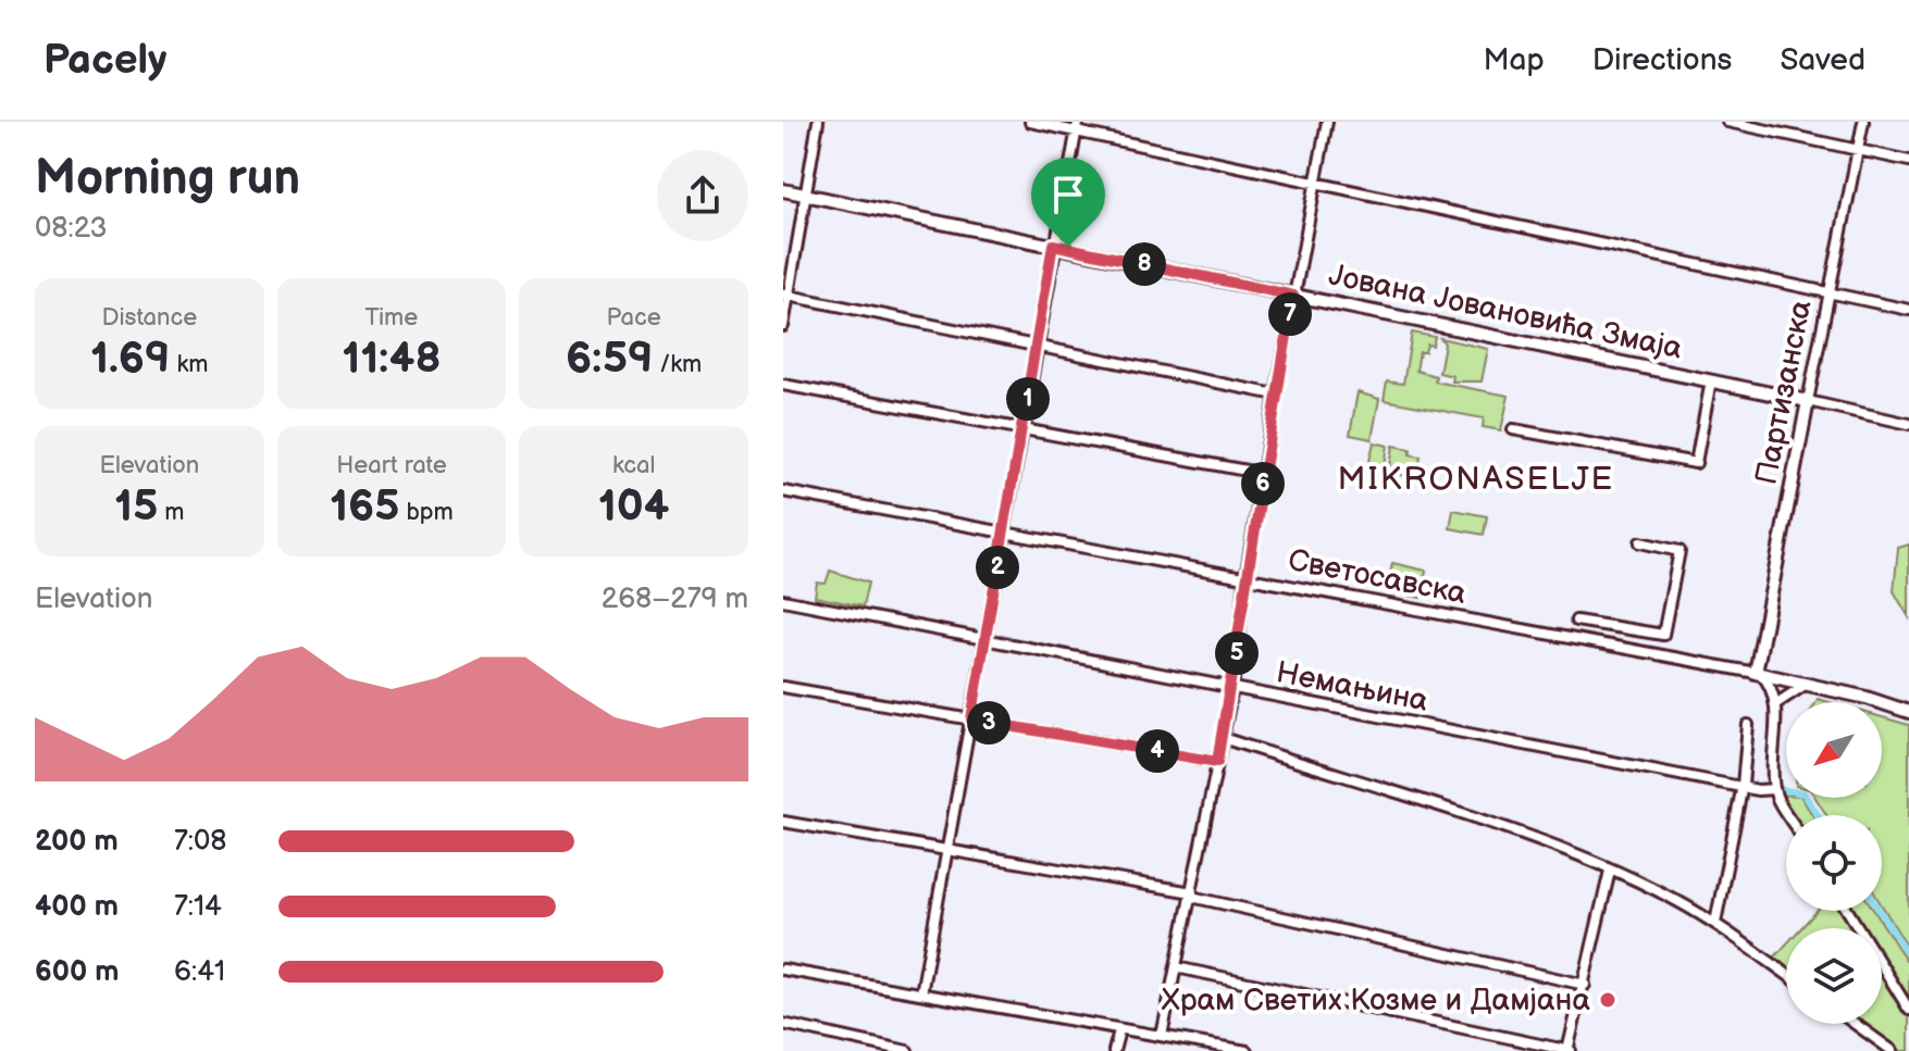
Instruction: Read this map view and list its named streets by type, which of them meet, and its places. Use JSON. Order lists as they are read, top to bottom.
{
  "streets": {
    "main road": ["Јована Јовановића Змаја", "Партизанска", "Светосавска"],
    "street": ["Немањина"]
  },
  "crossings": [
    ["Јована Јовановића Змаја", "Партизанска"],
    ["Партизанска", "Светосавска"]
  ],
  "districts": ["MIKRONASELJE"],
  "places": ["Храм Светих Козме и Дамјана"],
  "north": "bottom left",
  "page": {
    "header": "Pacely",
    "nav": ["Map", "Directions", "Saved"],
    "heading": ["Morning run", "08:23"],
    "pins": [
      "8",
      "7",
      "1",
      "6",
      "2",
      "5",
      "3",
      "4"
    ],
    "stats": [
      ["Distance", "1.69 km"],
      ["Time", "11:48"],
      ["Pace", "6:59 /km"],
      ["Elevation", "15 m"],
      ["Heart rate", "165 bpm"],
      ["kcal", "104"]
    ],
    "chart": ["Elevation", "268–279 m"],
    "list": [
      {
        "name": "200 m",
        "note": "7:08"
      },
      {
        "name": "400 m",
        "note": "7:14"
      },
      {
        "name": "600 m",
        "note": "6:41"
      }
    ]
  }
}
